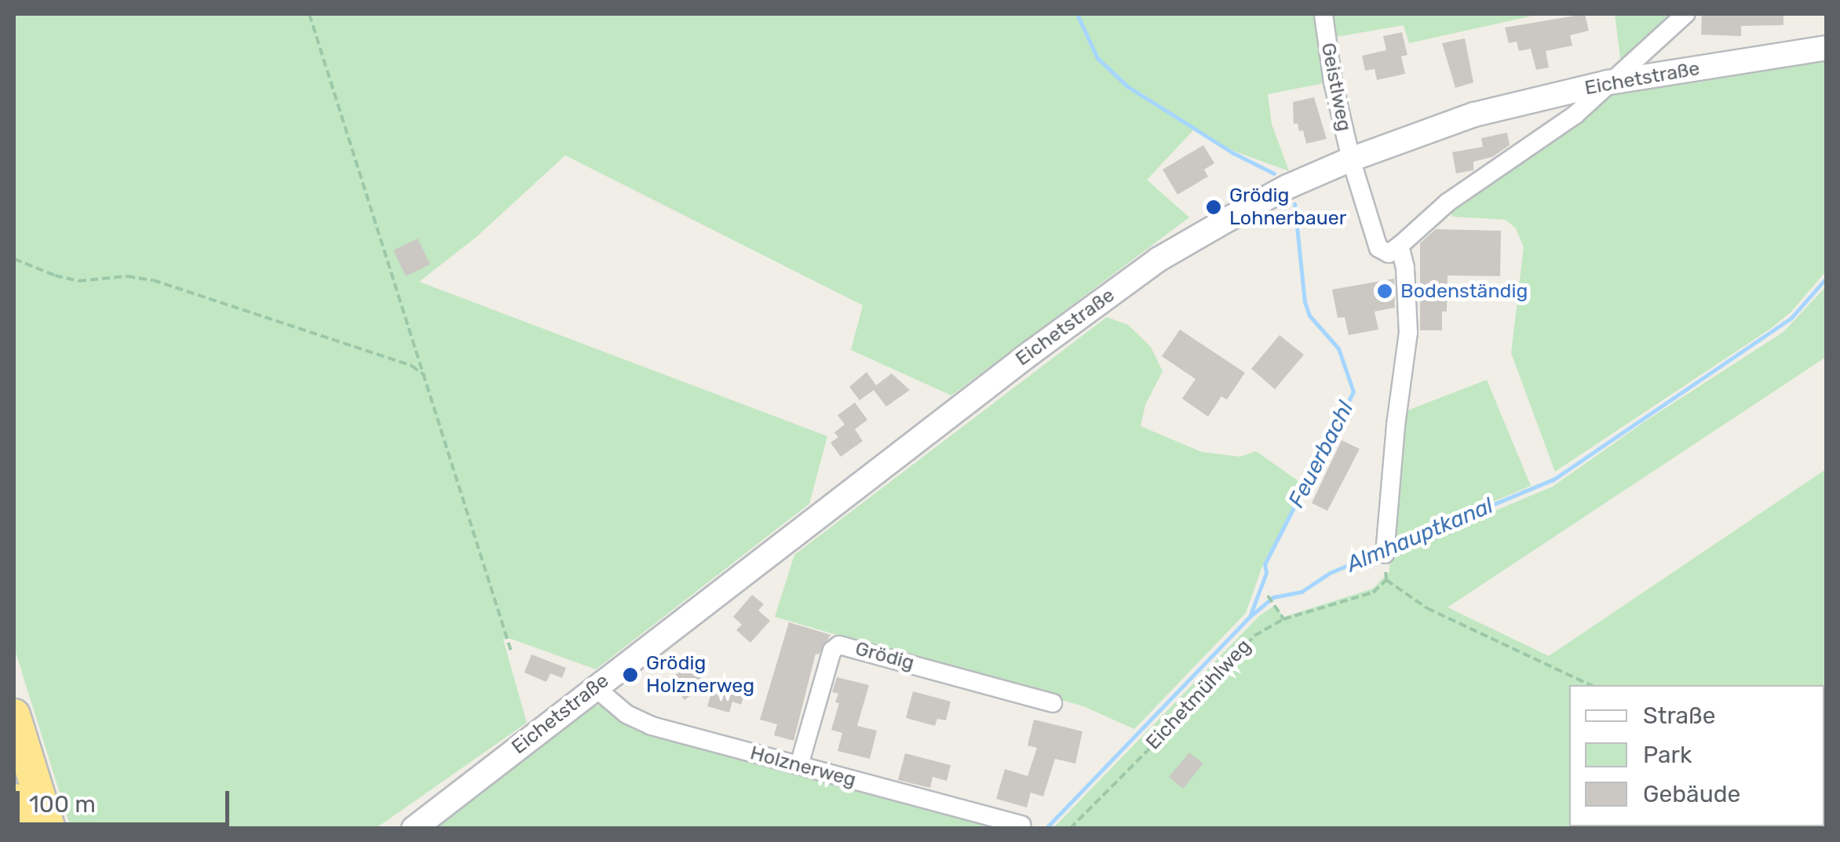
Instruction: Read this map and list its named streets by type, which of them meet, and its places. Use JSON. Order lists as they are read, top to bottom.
{
  "streets": {
    "main road": ["Eichetstraße"],
    "street": ["Geistlweg", "Grödig", "Holznerweg"],
    "path": ["Eichetmühlweg"]
  },
  "crossings": [
    ["Eichetstraße", "Geistlweg"],
    ["Eichetstraße", "Holznerweg"],
    ["Grödig", "Holznerweg"]
  ],
  "water": ["Feuerbachl", "Almhauptkanal"],
  "places": ["Grödig Lohnerbauer", "Bodenständig", "Grödig Holznerweg"],
  "legend": ["Straße", "Park", "Gebäude"],
  "scale_bar": "100 m"
}
